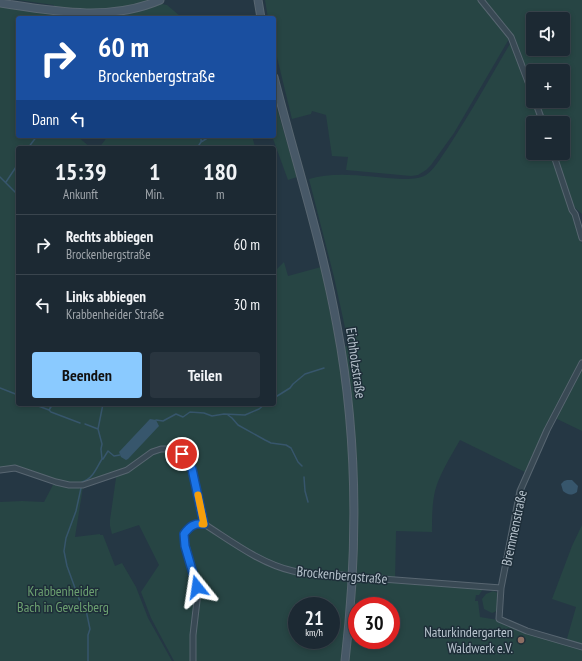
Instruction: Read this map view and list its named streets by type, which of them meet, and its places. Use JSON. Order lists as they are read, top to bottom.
{
  "streets": {
    "main road": ["Eichholzstraße"],
    "street": ["Bremmenstraße", "Brockenbergstraße"]
  },
  "crossings": [
    ["Bremmenstraße", "Brockenbergstraße"]
  ],
  "parks": ["Krabbenheider Bach in Gevelsberg"],
  "places": ["Naturkindergarten Waldwerk e.V."],
  "page": {
    "map_buttons": ["+", "−"],
    "turn": ["60 m", "Brockenbergstraße"],
    "then": "Dann",
    "eta": [
      "15:39",
      "Ankunft",
      "1",
      "Min.",
      "180",
      "m"
    ],
    "list": [
      {
        "name": "Rechts abbiegen",
        "note": "Brockenbergstraße",
        "value": "60 m"
      },
      {
        "name": "Links abbiegen",
        "note": "Krabbenheider Straße",
        "value": "30 m"
      }
    ],
    "buttons": ["Beenden", "Teilen"],
    "speed": "21 km/h",
    "limit": "30"
  }
}
